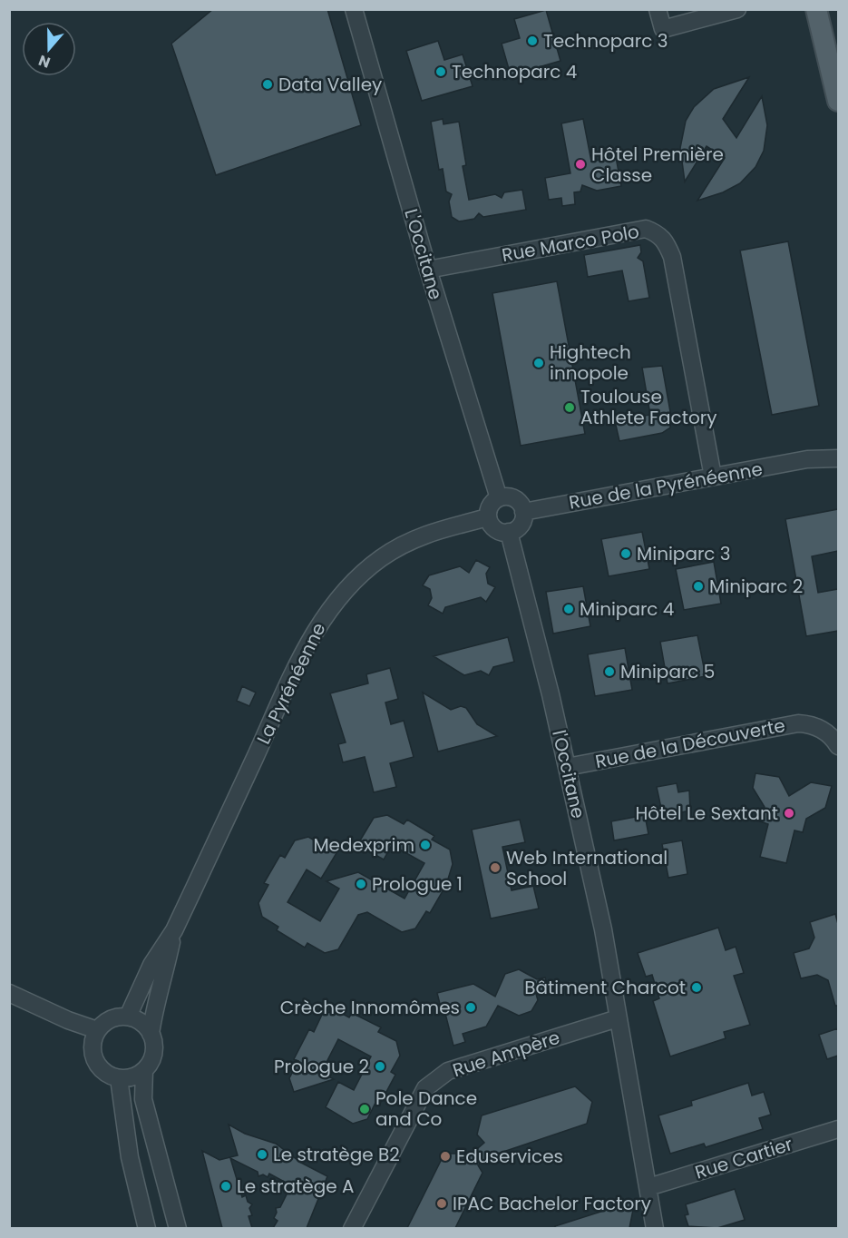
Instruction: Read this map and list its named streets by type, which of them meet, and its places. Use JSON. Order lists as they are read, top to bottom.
{
  "streets": {
    "street": [
      "Rue Marco Polo",
      "L'Occitane",
      "Rue de la Pyrénéenne",
      "La Pyrénéenne",
      "Rue de la Découverte",
      "l'Occitane",
      "Rue Ampère",
      "Rue Cartier"
    ]
  },
  "crossings": [
    ["Rue Marco Polo", "L'Occitane"],
    ["Rue Marco Polo", "Rue de la Pyrénéenne"],
    ["L'Occitane", "Rue de la Pyrénéenne"],
    ["L'Occitane", "La Pyrénéenne"],
    ["L'Occitane", "l'Occitane"],
    ["Rue de la Pyrénéenne", "La Pyrénéenne"],
    ["Rue de la Pyrénéenne", "l'Occitane"],
    ["La Pyrénéenne", "l'Occitane"],
    ["Rue de la Découverte", "l'Occitane"],
    ["l'Occitane", "Rue Ampère"],
    ["l'Occitane", "Rue Cartier"]
  ],
  "places": [
    "Technoparc 3",
    "Technoparc 4",
    "Data Valley",
    "Hôtel Première Classe",
    "Hightech innopole",
    "Toulouse Athlete Factory",
    "Miniparc 3",
    "Miniparc 2",
    "Miniparc 4",
    "Miniparc 5",
    "Hôtel Le Sextant",
    "Medexprim",
    "Web International School",
    "Prologue 1",
    "Bâtiment Charcot",
    "Crèche Innomômes",
    "Prologue 2",
    "Pole Dance and Co",
    "Le stratège B2",
    "Eduservices",
    "Le stratège A",
    "IPAC Bachelor Factory"
  ],
  "north": "bottom"
}
